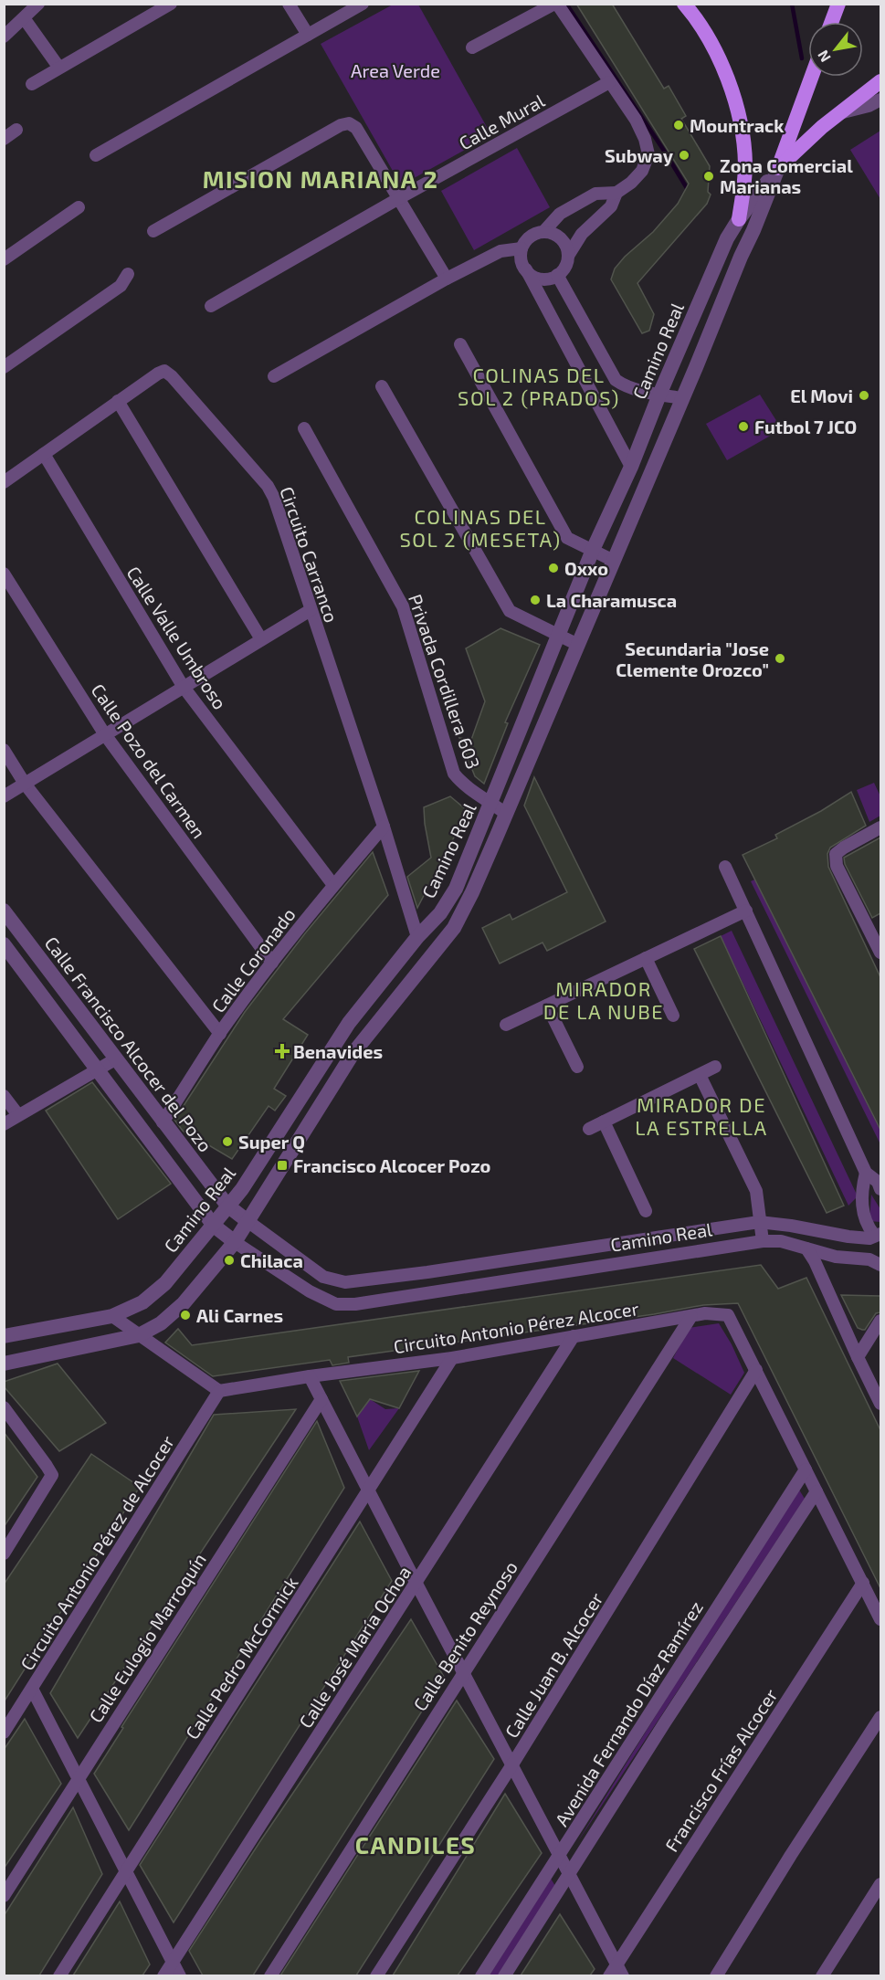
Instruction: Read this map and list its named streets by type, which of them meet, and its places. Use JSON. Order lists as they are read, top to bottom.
{
  "streets": {
    "street": [
      "Calle Mural",
      "Camino Real",
      "Circuito Carranco",
      "Calle Valle Umbroso",
      "Privada Cordillera 603",
      "Calle Pozo del Carmen",
      "Calle Coronado",
      "Calle Francisco Alcocer del Pozo",
      "Circuito Antonio Pérez Alcocer",
      "Circuito Antonio Pérez de Alcocer",
      "Calle Benito Reynoso",
      "Calle Eulogio Marroquín",
      "Calle José María Ochoa",
      "Calle Pedro McCormick",
      "Calle Juan B. Alcocer",
      "Avenida Fernando Díaz Ramírez",
      "Francisco Frías Alcocer"
    ]
  },
  "crossings": [
    ["Camino Real", "Circuito Carranco"],
    ["Camino Real", "Privada Cordillera 603"],
    ["Camino Real", "Calle Francisco Alcocer del Pozo"],
    ["Circuito Carranco", "Calle Valle Umbroso"],
    ["Circuito Carranco", "Calle Coronado"],
    ["Calle Valle Umbroso", "Calle Coronado"],
    ["Calle Pozo del Carmen", "Calle Coronado"],
    ["Calle Coronado", "Calle Francisco Alcocer del Pozo"],
    ["Circuito Antonio Pérez Alcocer", "Calle Benito Reynoso"],
    ["Circuito Antonio Pérez Alcocer", "Calle José María Ochoa"],
    ["Circuito Antonio Pérez Alcocer", "Calle Pedro McCormick"],
    ["Circuito Antonio Pérez Alcocer", "Calle Juan B. Alcocer"]
  ],
  "districts": [
    "MISION MARIANA 2",
    "COLINAS DEL SOL 2 (PRADOS)",
    "COLINAS DEL SOL 2 (MESETA)",
    "MIRADOR DE LA NUBE",
    "MIRADOR DE LA ESTRELLA",
    "CANDILES"
  ],
  "parks": ["Area Verde"],
  "places": {
    "other": [
      "Mountrack",
      "Subway",
      "Zona Comercial Marianas",
      "El Movi",
      "Futbol 7 JCO",
      "Oxxo",
      "La Charamusca",
      "Secundaria \"Jose Clemente Orozco\"",
      "Super Q",
      "Chilaca",
      "Ali Carnes"
    ],
    "health": ["Benavides"],
    "transit": ["Francisco Alcocer Pozo"]
  },
  "north": "bottom left"
}
